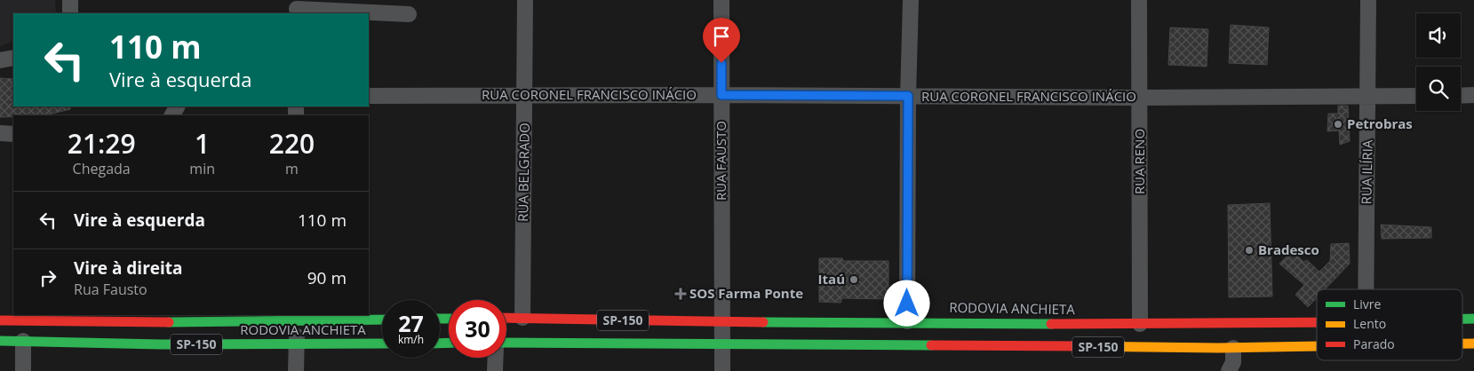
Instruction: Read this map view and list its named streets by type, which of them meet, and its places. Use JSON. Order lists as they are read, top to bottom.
{
  "streets": {
    "highway": ["RODOVIA ANCHIETA", "SP-150"],
    "street": [
      "RUA CORONEL FRANCISCO INÁCIO",
      "RUA FAUSTO",
      "RUA RENO",
      "RUA BELGRADO",
      "RUA ILÍRIA"
    ]
  },
  "crossings": [
    ["RUA CORONEL FRANCISCO INÁCIO", "RUA FAUSTO"],
    ["RUA CORONEL FRANCISCO INÁCIO", "RUA RENO"],
    ["RUA CORONEL FRANCISCO INÁCIO", "RUA BELGRADO"],
    ["RUA CORONEL FRANCISCO INÁCIO", "RUA ILÍRIA"],
    ["RUA FAUSTO", "RODOVIA ANCHIETA"],
    ["RUA FAUSTO", "SP-150"],
    ["RUA RENO", "RODOVIA ANCHIETA"],
    ["RUA BELGRADO", "RODOVIA ANCHIETA"]
  ],
  "places": {
    "other": ["Petrobras", "Bradesco", "Itaú"],
    "health": ["SOS Farma Ponte"]
  },
  "legend": ["Livre", "Lento", "Parado"],
  "page": {
    "turn": ["110 m", "Vire à esquerda"],
    "eta": [
      "21:29",
      "Chegada",
      "1",
      "min",
      "220",
      "m"
    ],
    "list": [
      {
        "name": "Vire à esquerda",
        "value": "110 m"
      },
      {
        "name": "Vire à direita",
        "note": "Rua Fausto",
        "value": "90 m"
      }
    ],
    "speed": "27 km/h",
    "limit": "30"
  }
}
